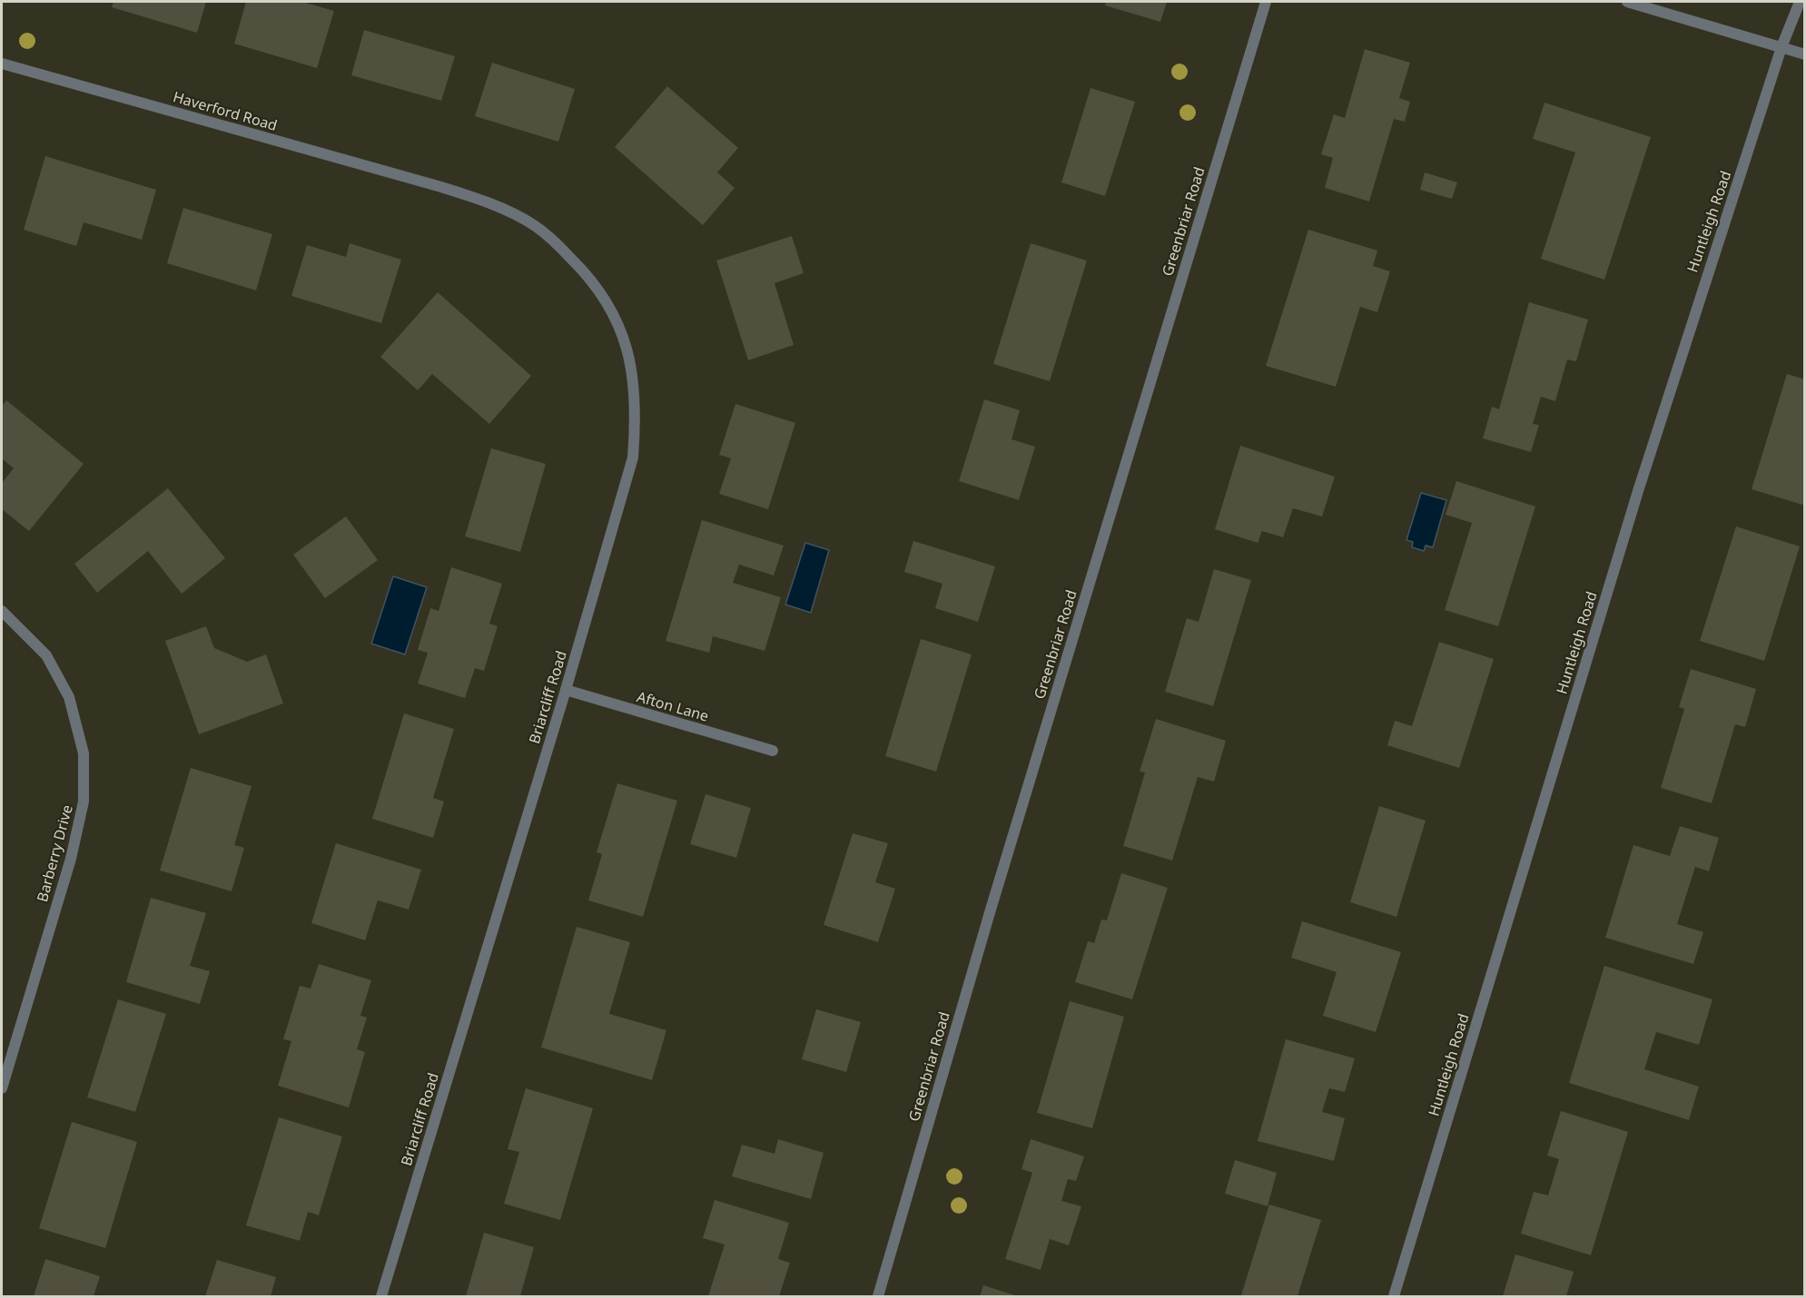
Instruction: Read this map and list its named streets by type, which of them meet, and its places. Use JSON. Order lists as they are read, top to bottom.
{
  "streets": {
    "street": [
      "Haverford Road",
      "Greenbriar Road",
      "Huntleigh Road",
      "Briarcliff Road",
      "Afton Lane",
      "Barberry Drive"
    ]
  },
  "crossings": [
    ["Haverford Road", "Briarcliff Road"],
    ["Briarcliff Road", "Afton Lane"]
  ]
}
